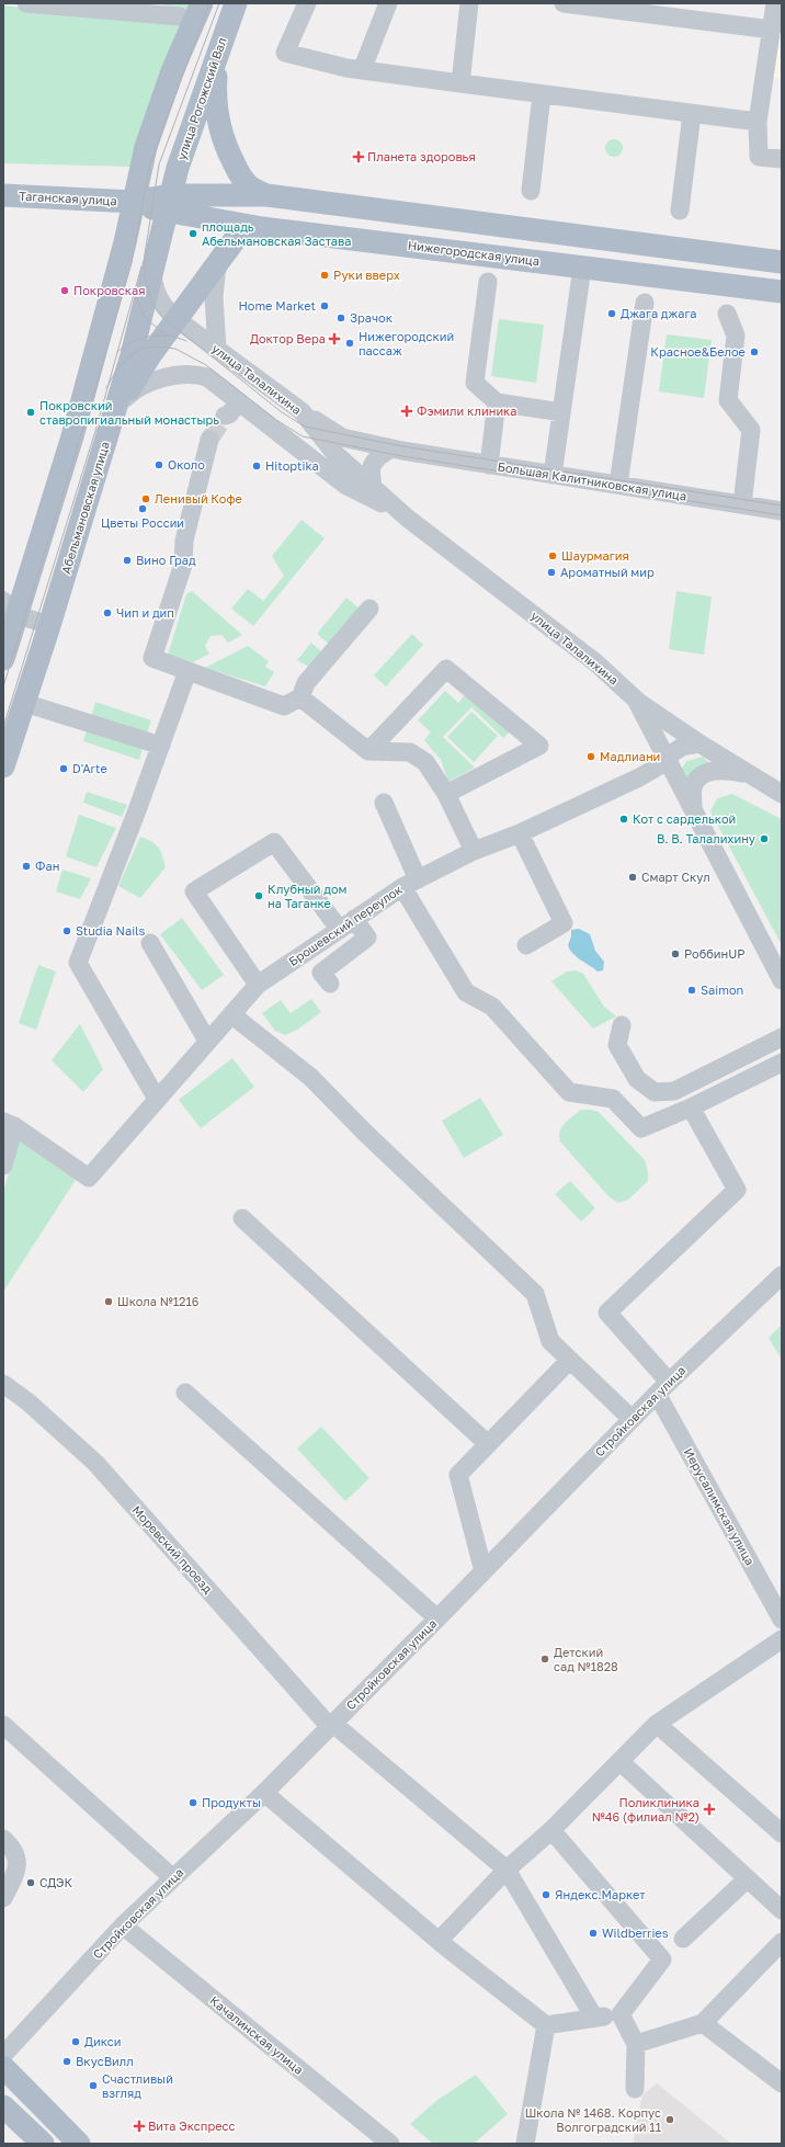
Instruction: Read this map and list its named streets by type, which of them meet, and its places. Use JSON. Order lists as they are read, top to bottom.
{
  "streets": {
    "main road": [
      "улица Рогожский Вал",
      "Таганская улица",
      "Нижегородская улица",
      "Абельмановская улица"
    ],
    "street": [
      "улица Талалихина",
      "Большая Калитниковская улица",
      "Брошевский переулок",
      "Стройковская улица",
      "Иерусалимская улица",
      "Моревский проезд",
      "Качалинская улица"
    ]
  },
  "crossings": [
    ["улица Рогожский Вал", "Нижегородская улица"],
    ["улица Рогожский Вал", "Абельмановская улица"],
    ["Нижегородская улица", "Абельмановская улица"],
    ["улица Талалихина", "Большая Калитниковская улица"],
    ["улица Талалихина", "Абельмановская улица"],
    ["улица Талалихина", "Брошевский переулок"],
    ["Стройковская улица", "Иерусалимская улица"],
    ["Стройковская улица", "Моревский проезд"],
    ["Стройковская улица", "Качалинская улица"]
  ],
  "places": {
    "health": [
      "Планета здоровья",
      "Доктор Вера",
      "Фэмили клиника",
      "Поликлиника №46 (филиал №2)",
      "Вита Экспресс"
    ],
    "other": [
      "площадь Абельмановская Застава",
      "Руки вверх",
      "Покровская",
      "Home Market",
      "Джага джага",
      "Зрачок",
      "Нижегородский пассаж",
      "Красное&Белое",
      "Покровский ставропигиальный монастырь",
      "Около",
      "Hitoptika",
      "Ленивый Кофе",
      "Цветы России",
      "Шаурмагия",
      "Вино Град",
      "Ароматный мир",
      "Чип и дип",
      "Мадлиани",
      "D'Arte",
      "Кот с сарделькой",
      "В. В. Талалихину",
      "Фан",
      "Смарт Скул",
      "Клубный дом на Таганке",
      "Studia Nails",
      "РоббинUP",
      "Saimon",
      "Школа №1216",
      "Детский сад №1828",
      "Продукты",
      "СДЭК",
      "Яндекс.Маркет",
      "Wildberries",
      "Дикси",
      "ВкусВилл",
      "Счастливый взгляд",
      "Школа № 1468. Корпус Волгоградский 11"
    ]
  }
}
